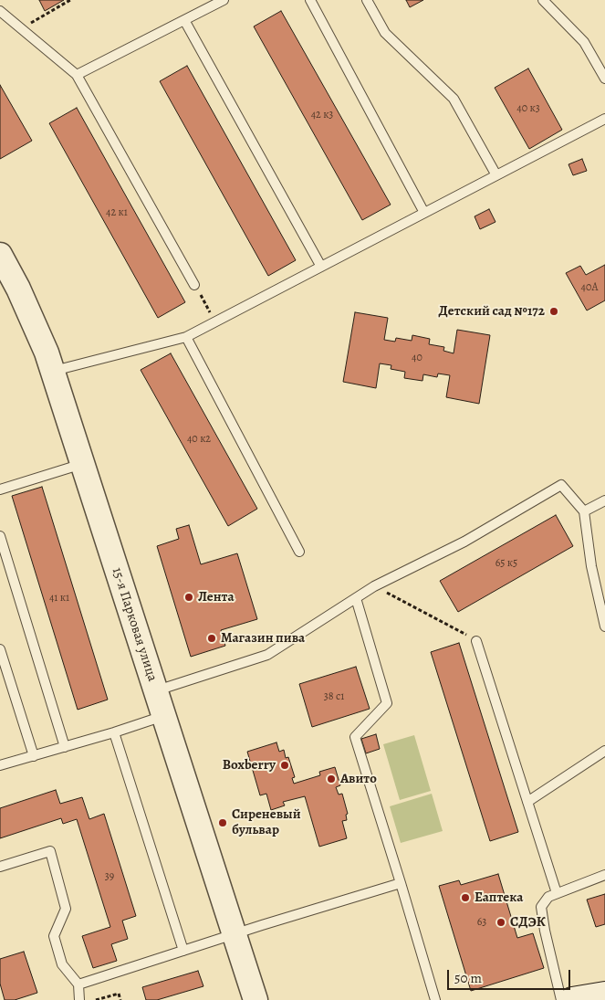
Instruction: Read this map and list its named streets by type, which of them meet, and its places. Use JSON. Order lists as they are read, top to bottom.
{
  "streets": {
    "street": ["15-я Парковая улица"]
  },
  "places": [
    "Детский сад №172",
    "Лента",
    "Магазин пива",
    "Boxberry",
    "Авито",
    "Сиреневый бульвар",
    "Еаптека",
    "СДЭК"
  ],
  "house_numbers": [
    "40 к3",
    "42 к3",
    "42 к1",
    "40А",
    "40",
    "40 к2",
    "65 к5",
    "41 к1",
    "38 с1",
    "39",
    "63"
  ],
  "scale_bar": "50 m"
}
